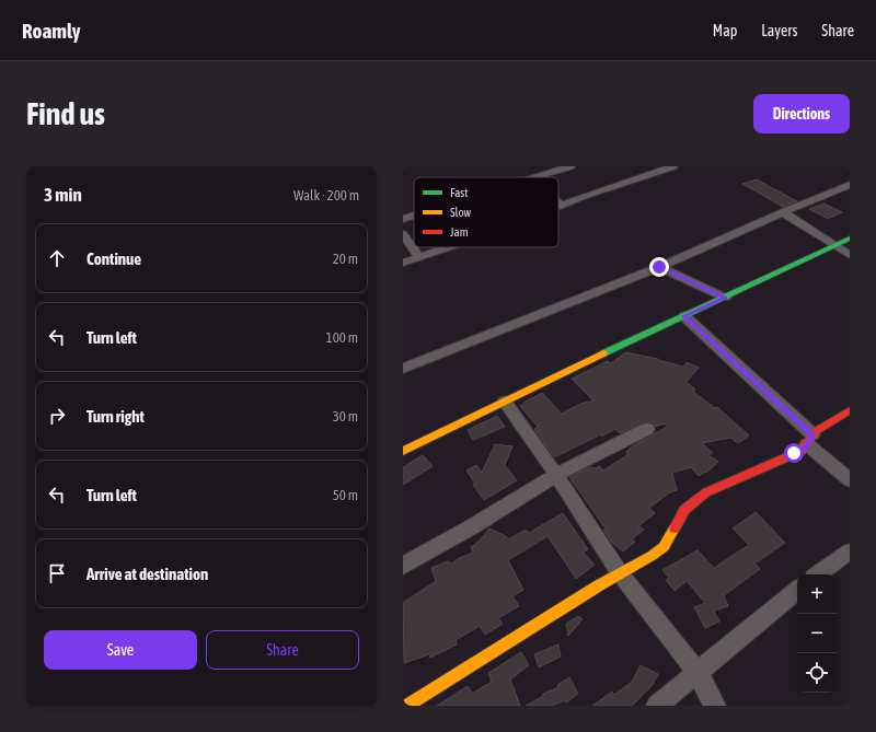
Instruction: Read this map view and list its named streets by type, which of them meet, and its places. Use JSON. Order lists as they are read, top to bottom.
{
  "legend": ["Fast", "Slow", "Jam"],
  "page": {
    "header": "Roamly",
    "nav": ["Map", "Layers", "Share"],
    "buttons": [
      "Directions",
      ["Save", "Share"]
    ],
    "title": "Find us",
    "heading": ["3 min", "Walk · 200 m"],
    "list": [
      ["Continue", "20 m"],
      ["Turn left", "100 m"],
      ["Turn right", "30 m"],
      ["Turn left", "50 m"],
      "Arrive at destination"
    ],
    "map_buttons": ["+", "−"]
  }
}
